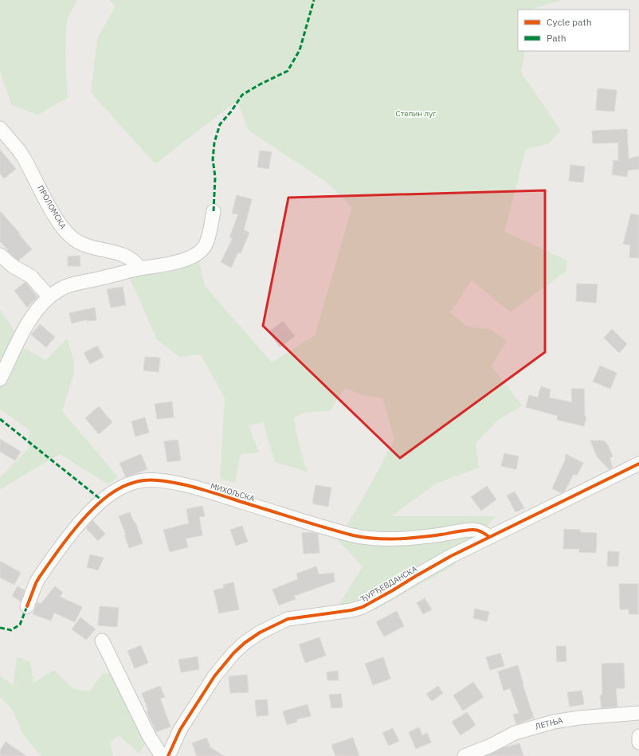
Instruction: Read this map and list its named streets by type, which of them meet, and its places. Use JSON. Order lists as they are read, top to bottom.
{
  "streets": {
    "street": [
      "ПРОЛОМСКА",
      "МИХОЉСКА",
      "ЂУРЂЕВДАНСКА",
      "ЛЕТЊА"
    ]
  },
  "crossings": [
    ["МИХОЉСКА", "ЂУРЂЕВДАНСКА"]
  ],
  "parks": ["Степин луг"],
  "legend": ["Cycle path", "Path"]
}
